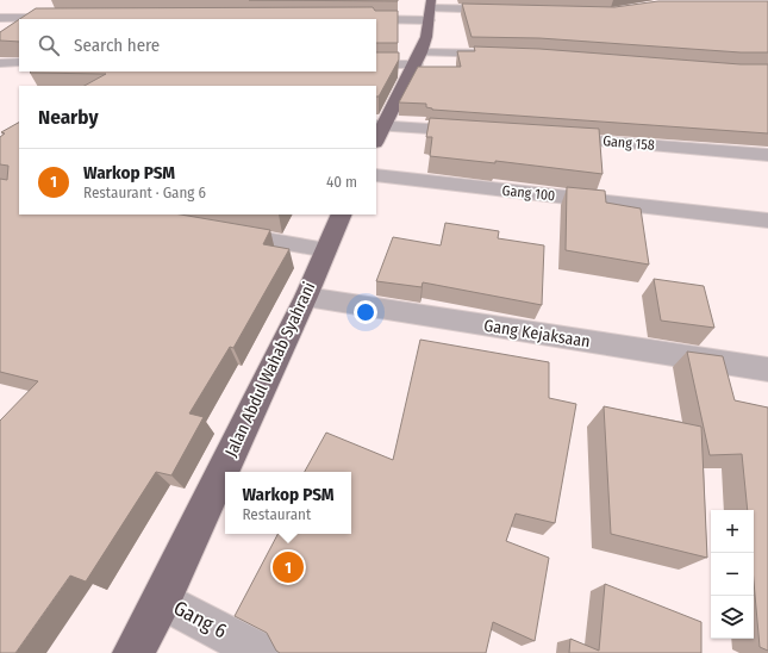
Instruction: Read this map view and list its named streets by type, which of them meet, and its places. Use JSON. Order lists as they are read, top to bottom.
{
  "streets": {
    "highway": ["Jalan Abdul Wahab Syahrani"],
    "street": [
      "Gang 158",
      "Gang 100",
      "Gang Kejaksaan",
      "Gang 6"
    ]
  },
  "crossings": [
    ["Gang Kejaksaan", "Jalan Abdul Wahab Syahrani"],
    ["Jalan Abdul Wahab Syahrani", "Gang 6"]
  ],
  "page": {
    "search": "Search here",
    "heading": "Nearby",
    "list": [
      {
        "mark": "1",
        "name": "Warkop PSM",
        "note": "Restaurant · Gang 6",
        "value": "40 m"
      }
    ],
    "popup": ["Warkop PSM", "Restaurant"],
    "map_buttons": ["+", "−"],
    "pins": "1"
  }
}
